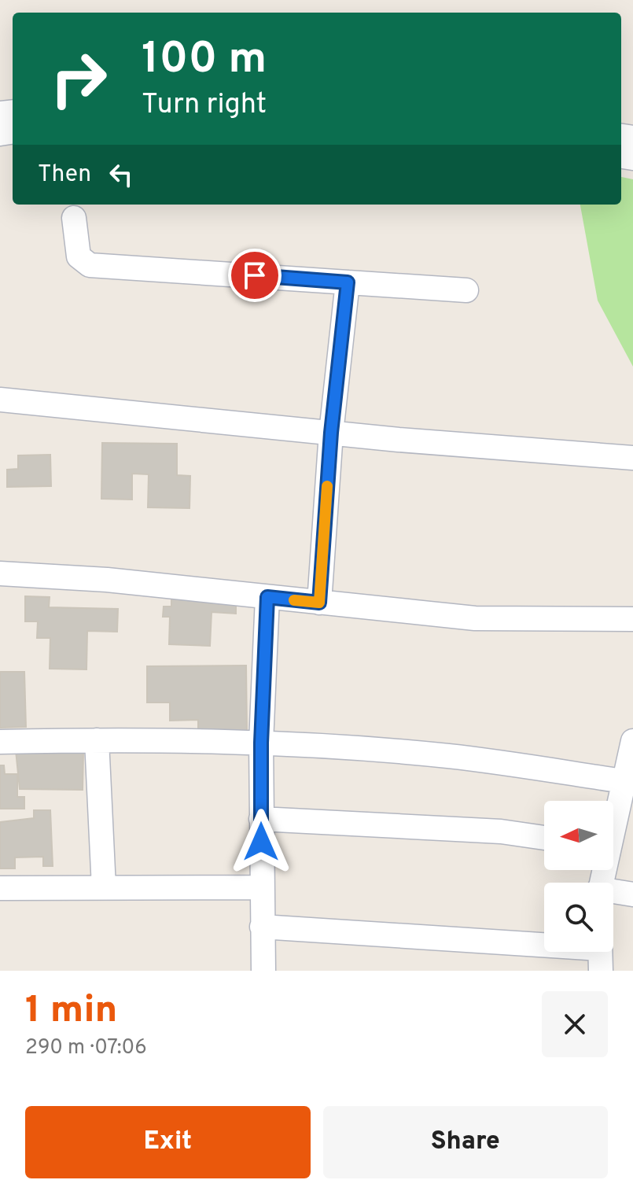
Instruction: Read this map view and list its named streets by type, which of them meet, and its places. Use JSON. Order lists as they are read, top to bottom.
{
  "north": "left",
  "page": {
    "turn": ["100 m", "Turn right"],
    "then": "Then",
    "heading": ["1 min", "290 m · 07:06"],
    "buttons": ["Exit", "Share"]
  }
}
